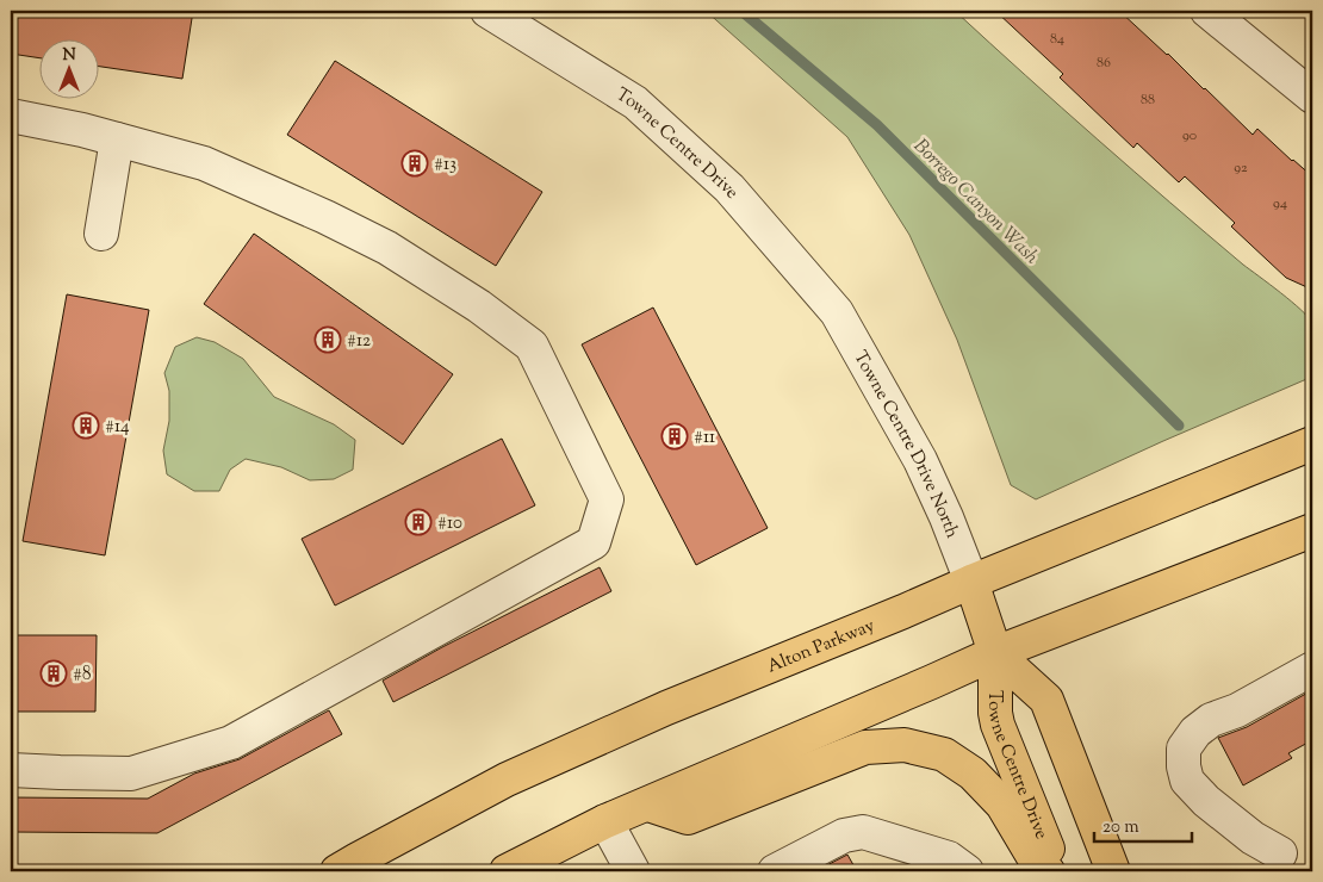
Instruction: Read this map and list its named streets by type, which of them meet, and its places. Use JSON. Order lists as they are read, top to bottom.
{
  "streets": {
    "main road": ["Towne Centre Drive", "Alton Parkway"],
    "street": ["Towne Centre Drive North"]
  },
  "crossings": [
    ["Towne Centre Drive", "Towne Centre Drive North"],
    ["Towne Centre Drive", "Alton Parkway"],
    ["Towne Centre Drive North", "Alton Parkway"]
  ],
  "water": ["Borrego Canyon Wash"],
  "places": {
    "building": [
      "#13",
      "#12",
      "#14",
      "#11",
      "#10",
      "#8"
    ]
  },
  "house_numbers": [
    "84",
    "86",
    "88",
    "90",
    "92",
    "94"
  ],
  "scale_bar": "20 m",
  "north": "top"
}
